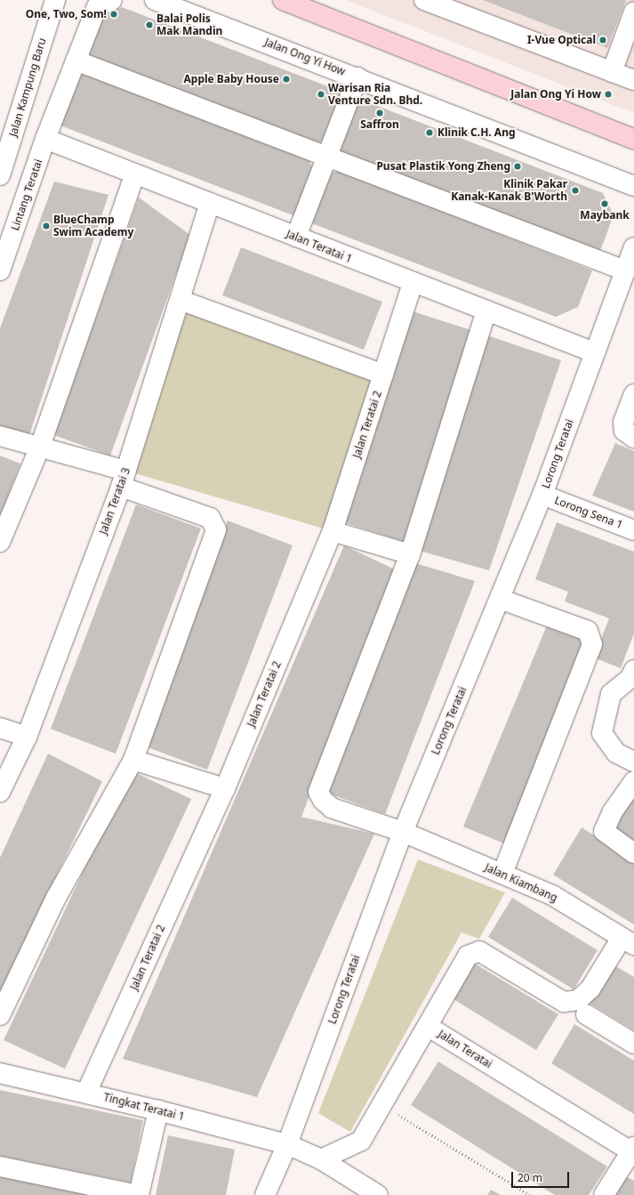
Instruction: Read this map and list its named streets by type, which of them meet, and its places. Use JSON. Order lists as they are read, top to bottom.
{
  "streets": {
    "street": [
      "Jalan Ong Yi How",
      "Jalan Kampung Baru",
      "Lintang Teratai",
      "Jalan Teratai 1",
      "Jalan Teratai 2",
      "Lorong Teratai",
      "Jalan Teratai 3",
      "Lorong Sena 1",
      "Jalan Kiambang",
      "Jalan Teratai",
      "Tingkat Teratai 1"
    ]
  },
  "crossings": [
    ["Lintang Teratai", "Jalan Teratai 1"],
    ["Jalan Teratai 1", "Jalan Teratai 2"],
    ["Jalan Teratai 1", "Lorong Teratai"],
    ["Jalan Teratai 1", "Jalan Teratai 3"],
    ["Jalan Teratai 2", "Tingkat Teratai 1"],
    ["Lorong Teratai", "Lorong Sena 1"],
    ["Lorong Teratai", "Jalan Kiambang"],
    ["Lorong Teratai", "Tingkat Teratai 1"]
  ],
  "places": [
    "One, Two, Som!",
    "Balai Polis Mak Mandin",
    "I-Vue Optical",
    "Apple Baby House",
    "Warisan Ria Venture Sdn. Bhd.",
    "Jalan Ong Yi How",
    "Saffron",
    "Klinik C.H. Ang",
    "Pusat Plastik Yong Zheng",
    "Klinik Pakar Kanak-Kanak B'Worth",
    "Maybank",
    "BlueChamp Swim Academy"
  ],
  "scale_bar": "20 m"
}
